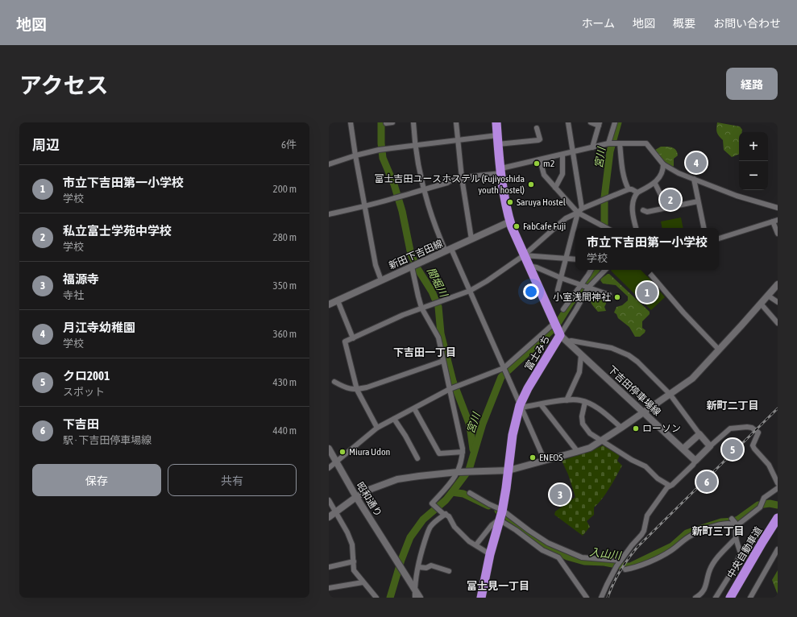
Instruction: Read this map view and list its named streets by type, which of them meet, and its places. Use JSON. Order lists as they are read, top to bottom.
{
  "streets": {
    "highway": ["富士みち", "中央自動車道"],
    "street": ["新田下吉田線", "下吉田停車場線", "昭和通り"]
  },
  "crossings": [
    ["富士みち", "下吉田停車場線"]
  ],
  "districts": [
    "下吉田一丁目",
    "新町二丁目",
    "新町三丁目",
    "富士見一丁目"
  ],
  "water": ["宮川", "間堀川", "入山川"],
  "places": [
    "m2",
    "富士吉田ユースホステル (Fujiyoshida youth hostel)",
    "Saruya Hostel",
    "FabCafe Fuji",
    "小室浅間神社",
    "ローソン",
    "Miura Udon",
    "ENEOS"
  ],
  "page": {
    "header": "地図",
    "nav": [
      "ホーム",
      "地図",
      "概要",
      "お問い合わせ"
    ],
    "title": "アクセス",
    "buttons": [
      "経路",
      ["保存", "共有"]
    ],
    "heading": ["周辺", "6件"],
    "map_buttons": ["+", "−"],
    "pins": [
      "4",
      "2",
      "1",
      "5",
      "6",
      "3"
    ],
    "list": [
      {
        "mark": "1",
        "name": "市立下吉田第一小学校",
        "note": "学校",
        "value": "200 m"
      },
      {
        "mark": "2",
        "name": "私立富士学苑中学校",
        "note": "学校",
        "value": "280 m"
      },
      {
        "mark": "3",
        "name": "福源寺",
        "note": "寺社",
        "value": "350 m"
      },
      {
        "mark": "4",
        "name": "月江寺幼稚園",
        "note": "学校",
        "value": "360 m"
      },
      {
        "mark": "5",
        "name": "クロ2001",
        "note": "スポット",
        "value": "430 m"
      },
      {
        "mark": "6",
        "name": "下吉田",
        "note": "駅 · 下吉田停車場線",
        "value": "440 m"
      }
    ],
    "popup": ["市立下吉田第一小学校", "学校"]
  }
}
